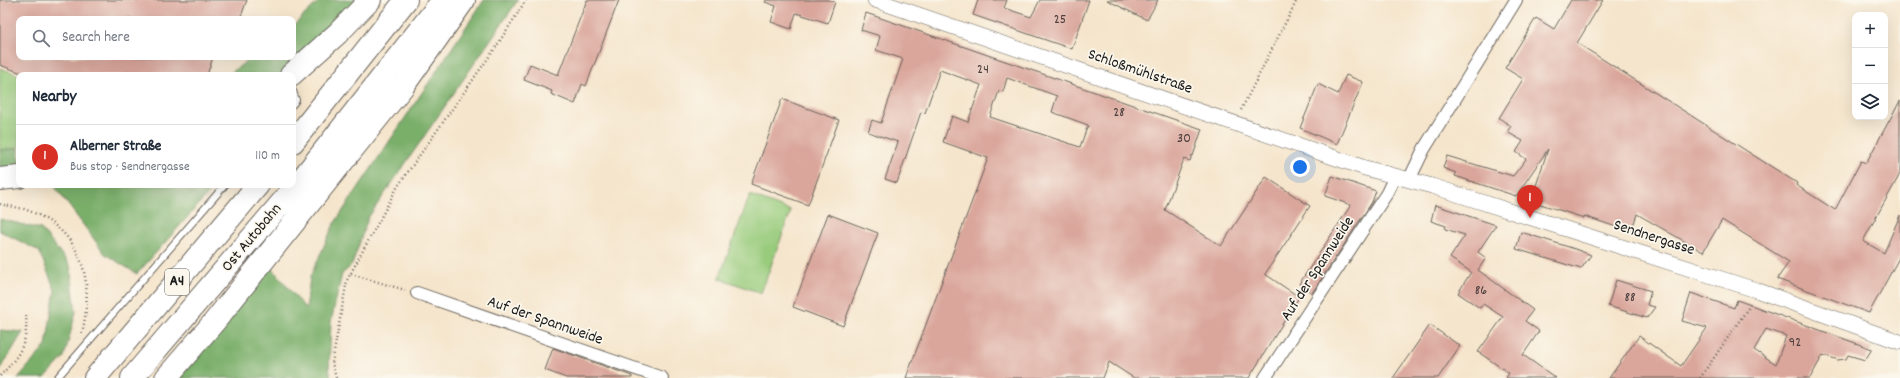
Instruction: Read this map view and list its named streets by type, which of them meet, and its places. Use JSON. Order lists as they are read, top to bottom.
{
  "streets": {
    "highway": ["Ost Autobahn", "A4"],
    "street": ["Schloßmühlstraße", "Sendnergasse", "Auf der Spannweide"]
  },
  "crossings": [
    ["Schloßmühlstraße", "Sendnergasse"],
    ["Schloßmühlstraße", "Auf der Spannweide"],
    ["Sendnergasse", "Auf der Spannweide"]
  ],
  "house_numbers": [
    "25",
    "24",
    "28",
    "30",
    "86",
    "88",
    "92"
  ],
  "page": {
    "map_buttons": ["+", "−"],
    "search": "Search here",
    "heading": "Nearby",
    "list": [
      {
        "mark": "1",
        "name": "Alberner Straße",
        "note": "Bus stop · Sendnergasse",
        "value": "110 m"
      }
    ],
    "pins": "1"
  }
}
